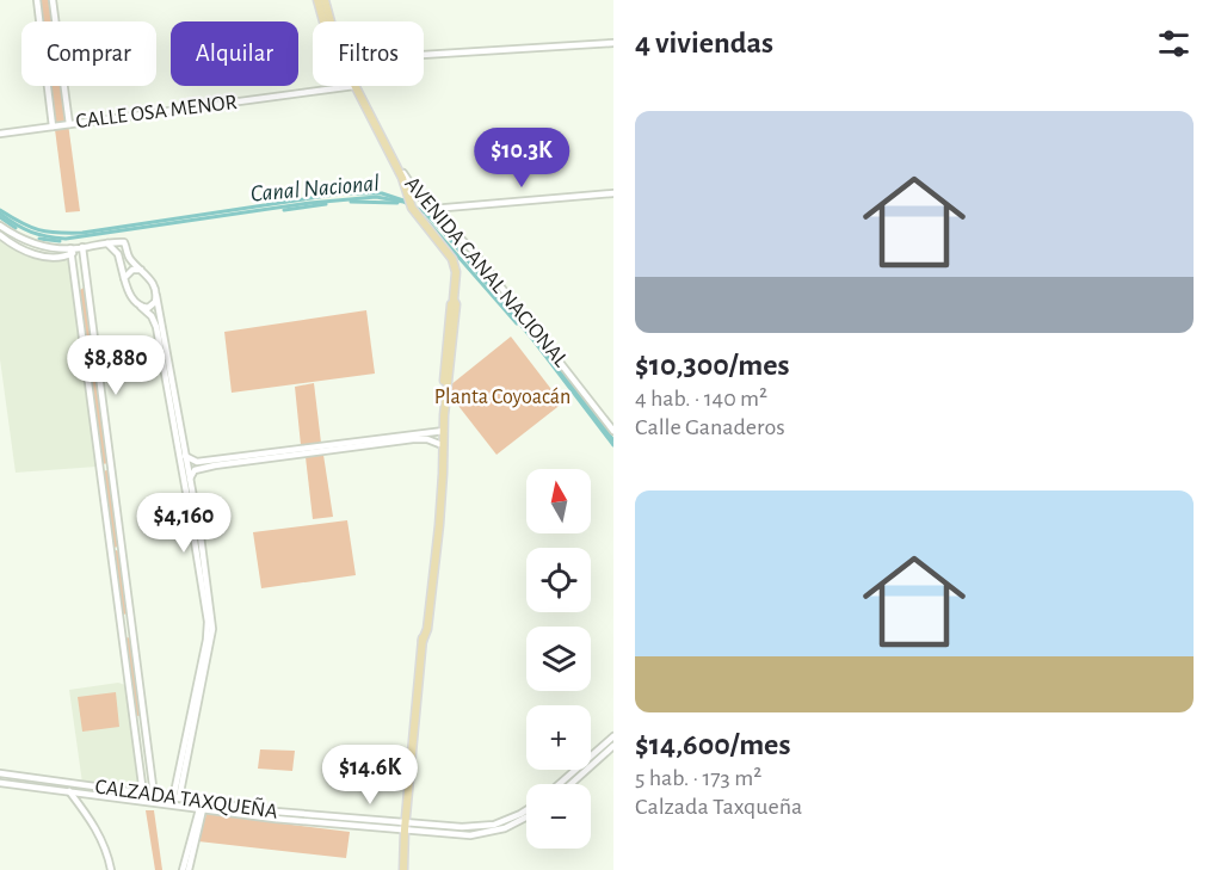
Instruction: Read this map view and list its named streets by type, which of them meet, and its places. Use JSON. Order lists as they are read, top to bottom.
{
  "streets": {
    "street": ["CALLE OSA MENOR", "AVENIDA CANAL NACIONAL", "CALZADA TAXQUEÑA"]
  },
  "water": ["Canal Nacional"],
  "parks": ["Planta Coyoacán"],
  "north": "top",
  "page": {
    "heading": "4 viviendas",
    "chip": ["Comprar", "Alquilar", "Filtros"],
    "list": [
      {
        "name": "$10,300/mes",
        "note": "4 hab. · 140 m² · Calle Ganaderos"
      },
      {
        "name": "$14,600/mes",
        "note": "5 hab. · 173 m² · Calzada Taxqueña"
      }
    ],
    "price": [
      "$10.3K",
      "$8,880",
      "$4,160",
      "$14.6K"
    ],
    "map_buttons": ["+", "−"]
  }
}
